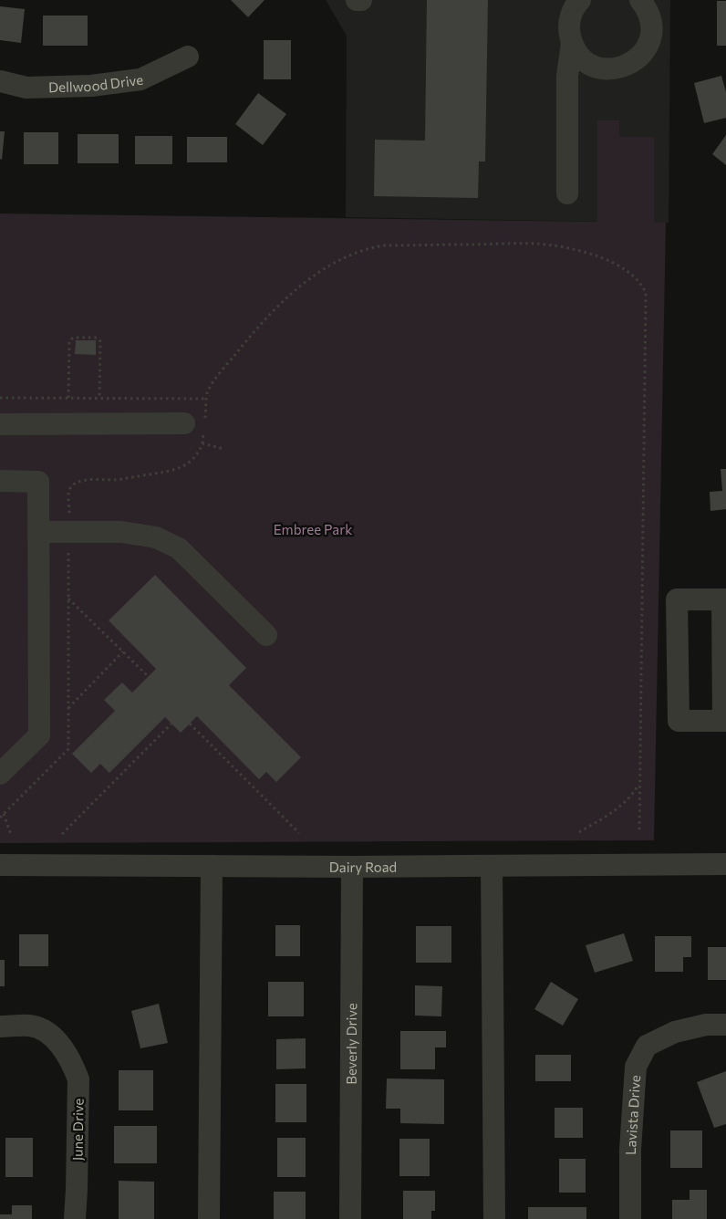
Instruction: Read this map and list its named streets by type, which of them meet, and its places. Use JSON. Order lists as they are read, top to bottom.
{
  "streets": {
    "street": [
      "Dellwood Drive",
      "Dairy Road",
      "Beverly Drive",
      "Lavista Drive",
      "June Drive"
    ]
  },
  "crossings": [
    ["Dairy Road", "Beverly Drive"]
  ],
  "parks": ["Embree Park"]
}
